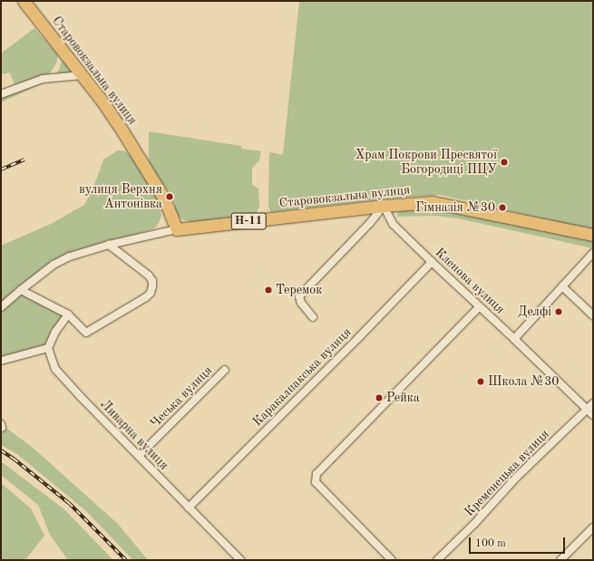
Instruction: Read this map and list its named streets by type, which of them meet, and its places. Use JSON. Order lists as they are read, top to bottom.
{
  "streets": {
    "main road": ["Старовокзальна вулиця", "Н-11"],
    "street": [
      "Кленова вулиця",
      "Каракалпакська вулиця",
      "Чеська вулиця",
      "Ливарна вулиця",
      "Кременецька вулиця"
    ]
  },
  "crossings": [
    ["Старовокзальна вулиця", "Кленова вулиця"],
    ["Кленова вулиця", "Каракалпакська вулиця"],
    ["Кленова вулиця", "Кременецька вулиця"],
    ["Каракалпакська вулиця", "Ливарна вулиця"],
    ["Чеська вулиця", "Ливарна вулиця"]
  ],
  "places": [
    "Храм Покрови Пресвятої Богородиці ПЦУ",
    "вулиця Верхня Антонівка",
    "Гімназія №30",
    "Теремок",
    "Делфі",
    "Школа №30",
    "Рейка"
  ],
  "scale_bar": "100 m"
}
